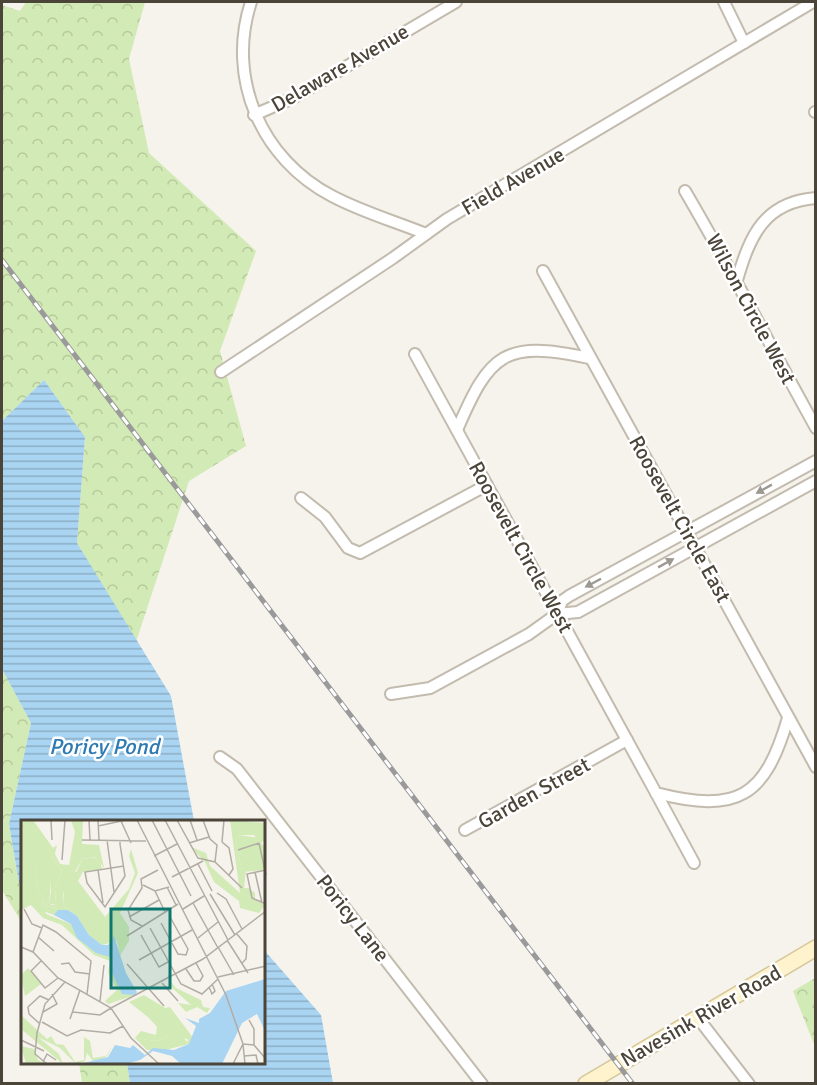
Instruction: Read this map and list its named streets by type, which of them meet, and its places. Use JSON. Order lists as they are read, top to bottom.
{
  "streets": {
    "main road": ["Navesink River Road"],
    "street": [
      "Delaware Avenue",
      "Field Avenue",
      "Wilson Circle West",
      "Roosevelt Circle East",
      "Roosevelt Circle West",
      "Garden Street",
      "Poricy Lane"
    ]
  },
  "crossings": [
    ["Roosevelt Circle West", "Garden Street"]
  ],
  "water": ["Poricy Pond"]
}
